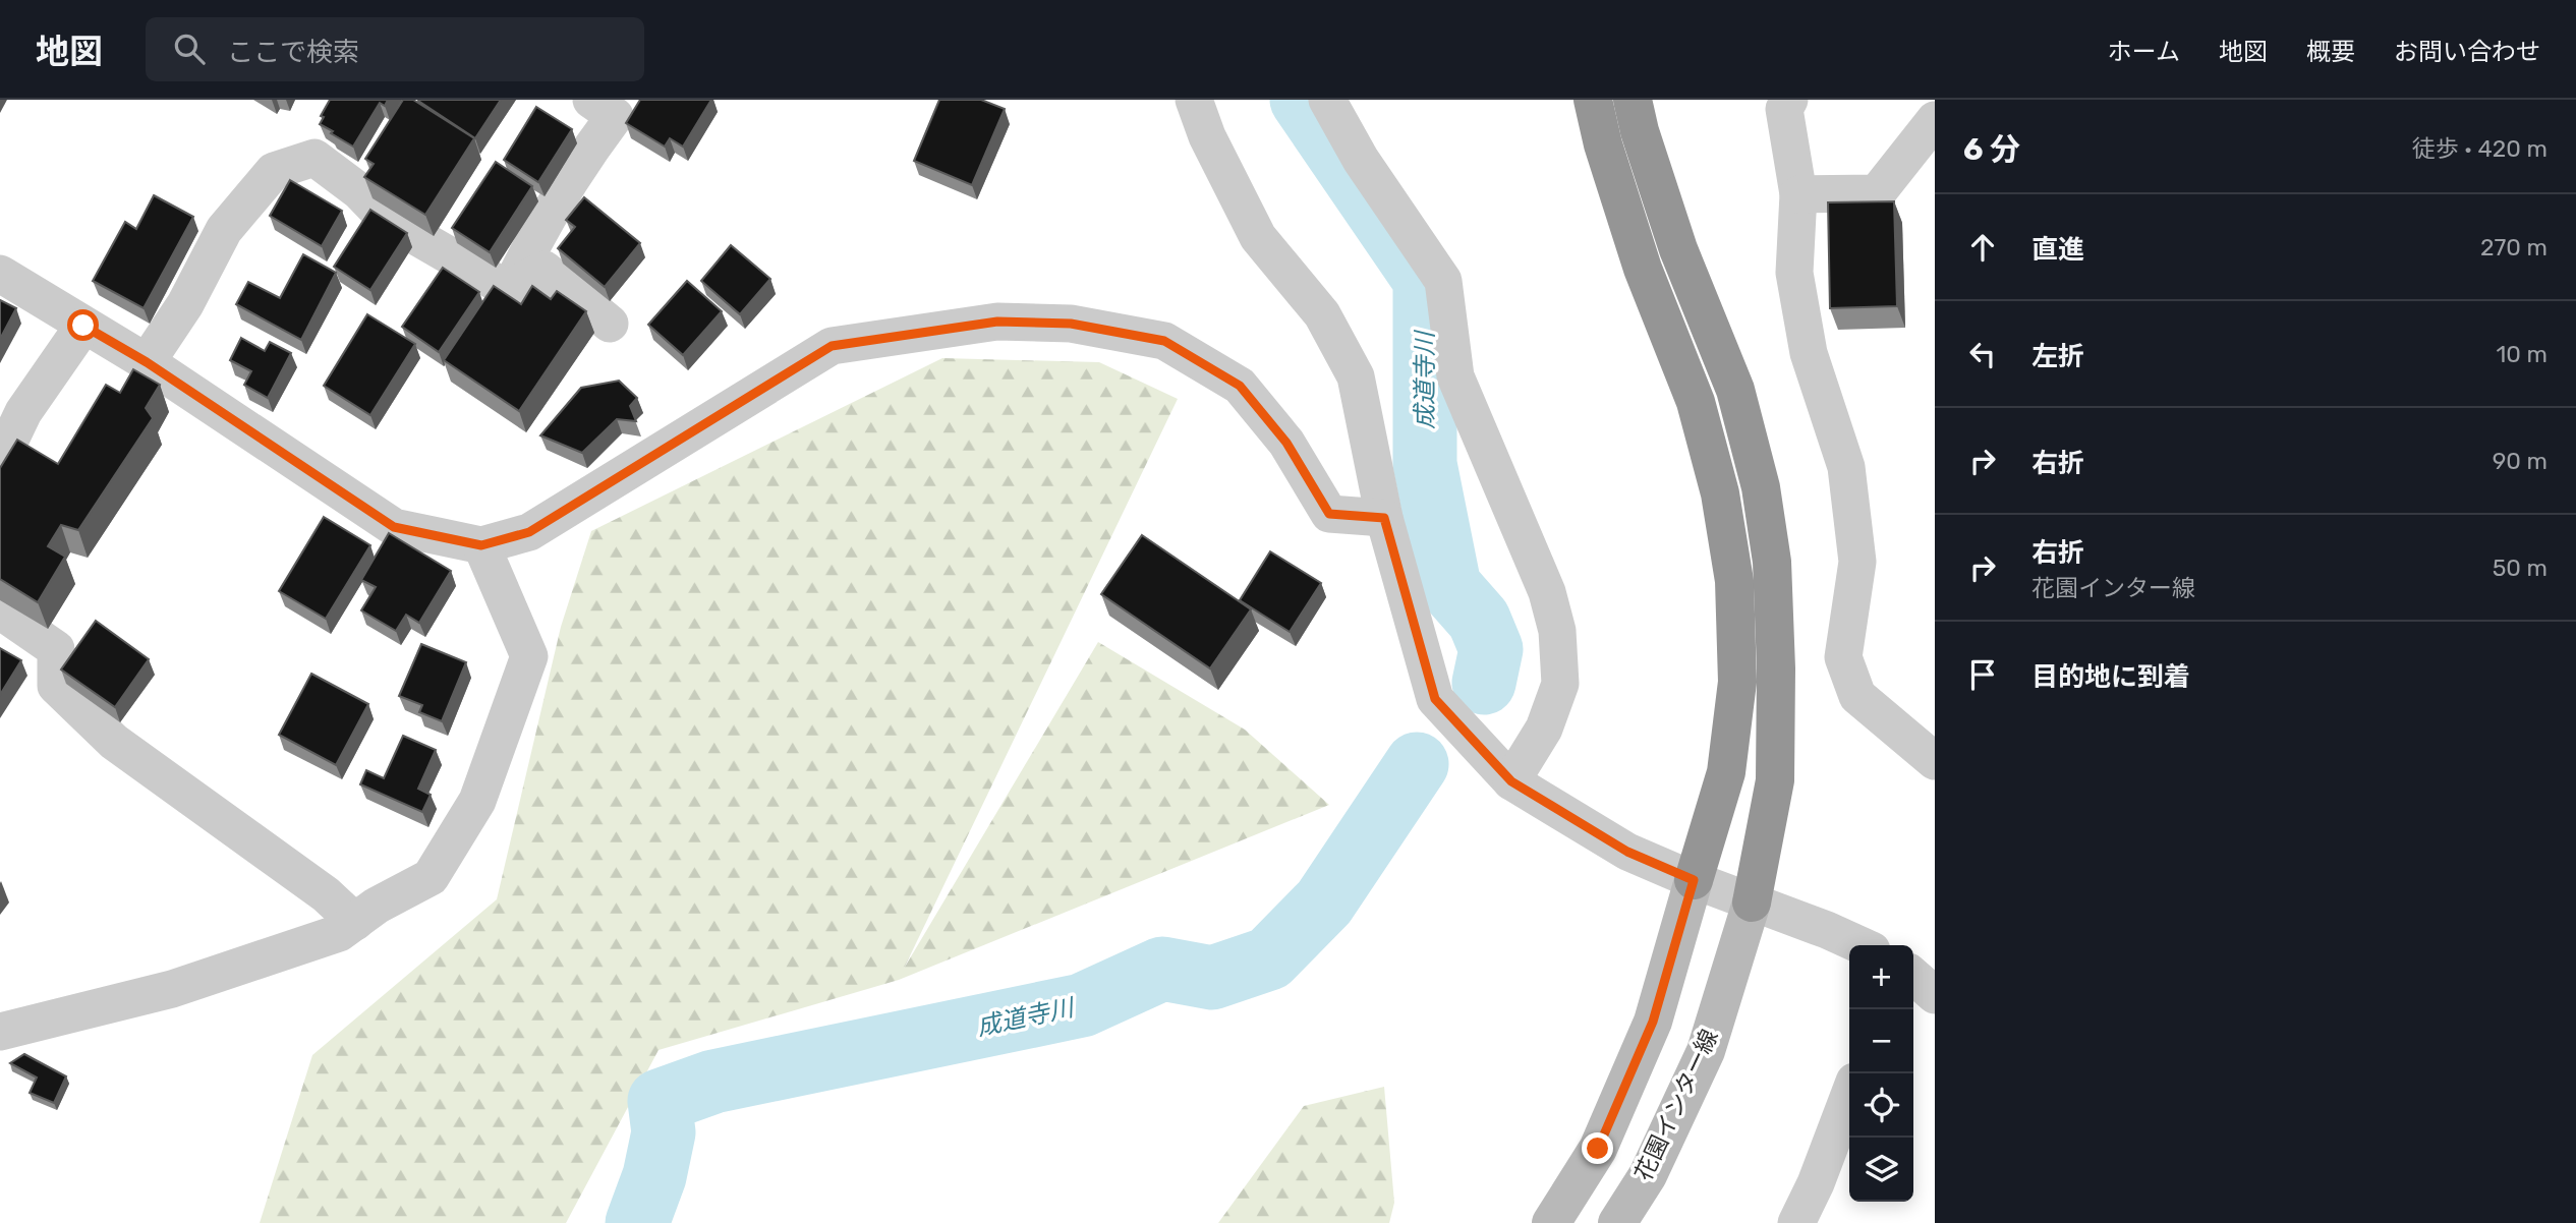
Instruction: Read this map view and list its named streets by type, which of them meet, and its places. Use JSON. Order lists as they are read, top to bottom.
{
  "streets": {
    "main road": ["花園インター線"]
  },
  "water": ["成道寺川"],
  "page": {
    "header": "地図",
    "search": "ここで検索",
    "nav": [
      "ホーム",
      "地図",
      "概要",
      "お問い合わせ"
    ],
    "heading": ["6 分", "徒歩 · 420 m"],
    "list": [
      ["直進", "270 m"],
      ["左折", "10 m"],
      ["右折", "90 m"],
      ["右折", "花園インター線", "50 m"],
      "目的地に到着"
    ],
    "map_buttons": ["+", "−"]
  }
}
